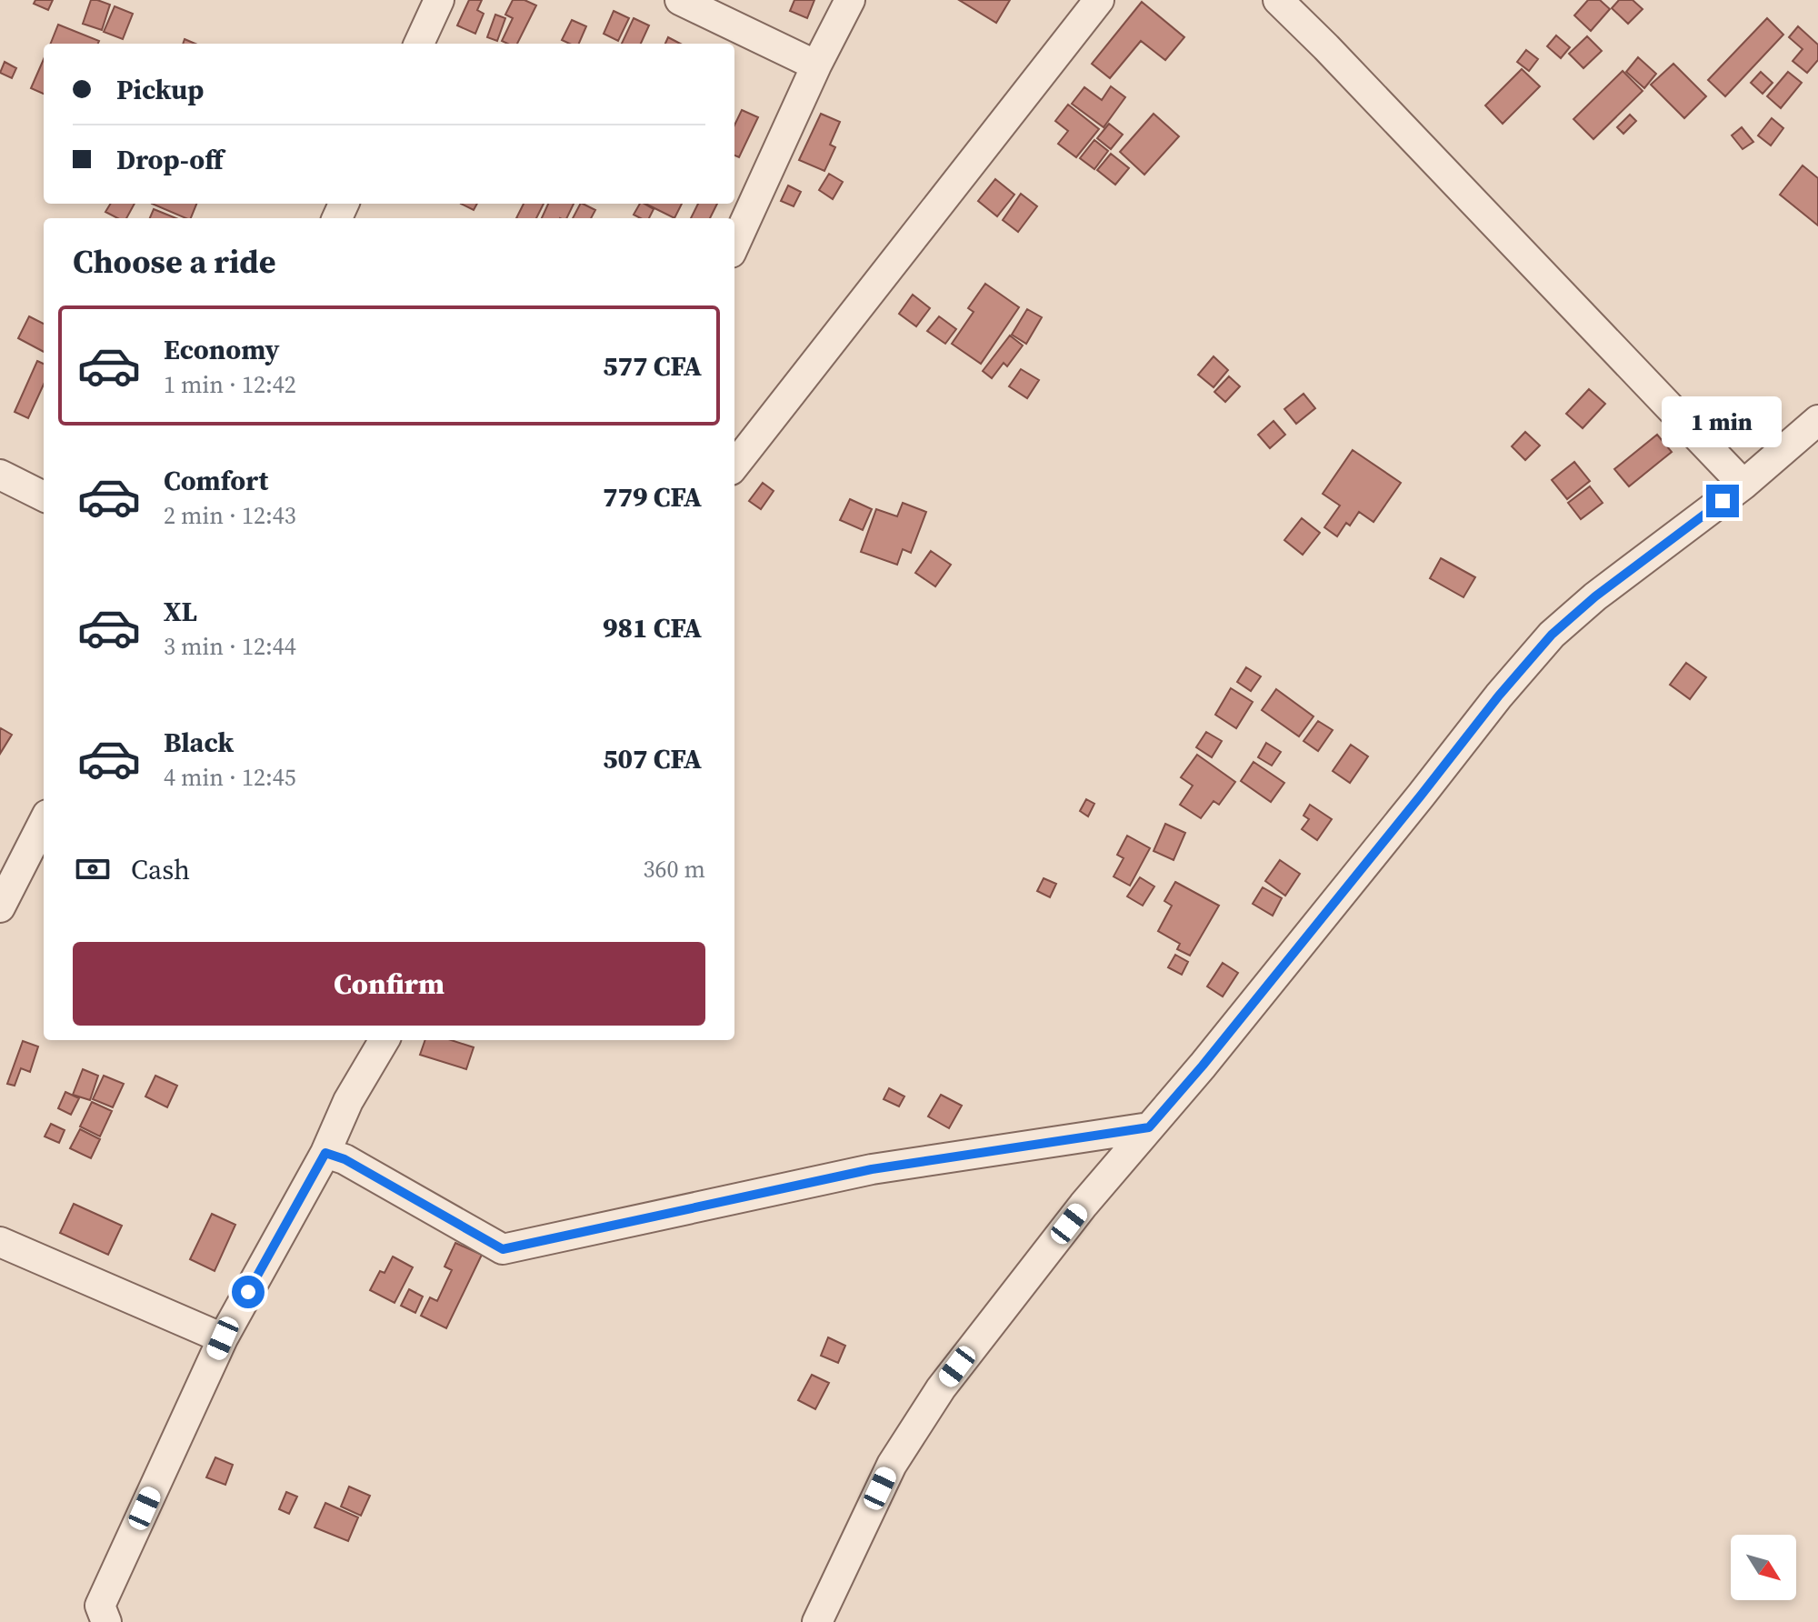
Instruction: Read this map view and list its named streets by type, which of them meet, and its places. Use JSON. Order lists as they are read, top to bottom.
{
  "north": "bottom right",
  "page": {
    "banner": ["Pickup", "Drop-off"],
    "heading": "Choose a ride",
    "list": [
      {
        "name": "Economy",
        "note": "1 min · 12:42",
        "value": "577 CFA"
      },
      {
        "name": "Comfort",
        "note": "2 min · 12:43",
        "value": "779 CFA"
      },
      {
        "name": "XL",
        "note": "3 min · 12:44",
        "value": "981 CFA"
      },
      {
        "name": "Black",
        "note": "4 min · 12:45",
        "value": "507 CFA"
      }
    ],
    "bubble": "1 min",
    "pay": ["Cash", "360 m"],
    "buttons": "Confirm"
  }
}
